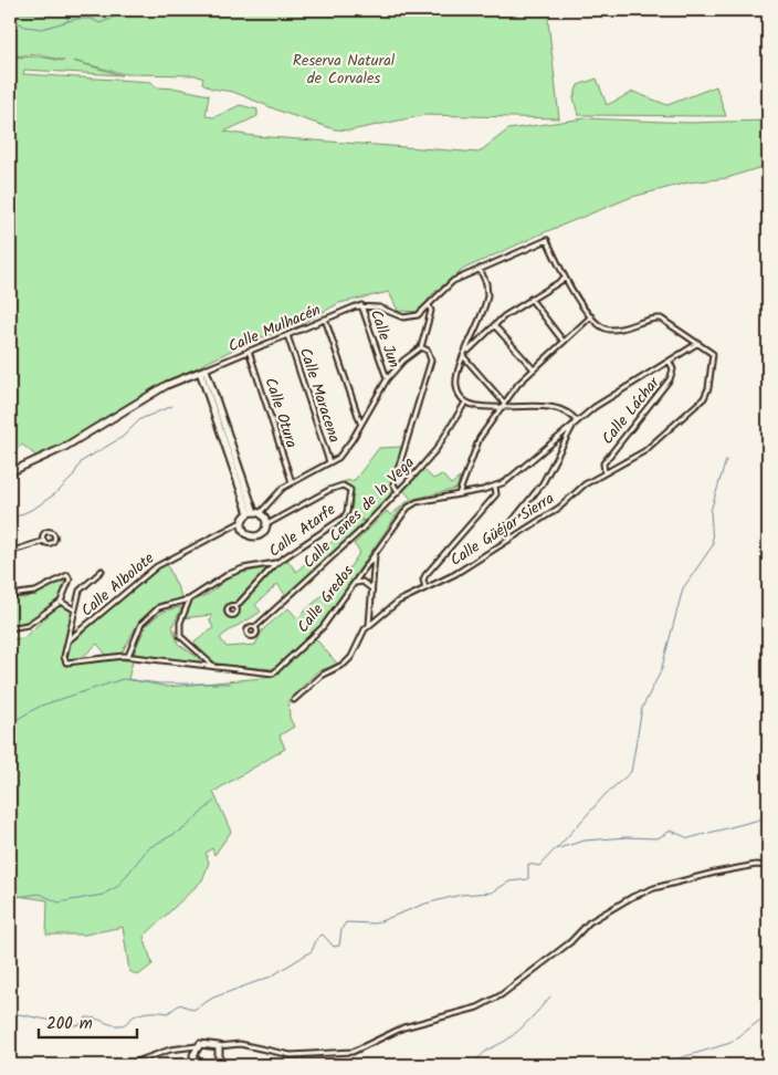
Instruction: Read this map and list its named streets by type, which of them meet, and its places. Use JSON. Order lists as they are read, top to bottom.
{
  "streets": {
    "street": [
      "Calle Mulhacén",
      "Calle Jun",
      "Calle Maracena",
      "Calle Láchar",
      "Calle Otura",
      "Calle Cenes de la Vega",
      "Calle Güéjar Sierra",
      "Calle Atarfe",
      "Calle Albolote",
      "Calle Gredos"
    ]
  },
  "crossings": [
    ["Calle Mulhacén", "Calle Jun"],
    ["Calle Mulhacén", "Calle Maracena"],
    ["Calle Mulhacén", "Calle Otura"],
    ["Calle Láchar", "Calle Güéjar Sierra"],
    ["Calle Láchar", "Calle Gredos"],
    ["Calle Güéjar Sierra", "Calle Gredos"],
    ["Calle Atarfe", "Calle Albolote"],
    ["Calle Albolote", "Calle Gredos"]
  ],
  "parks": ["Reserva Natural de Corvales"],
  "scale_bar": "200 m"
}
